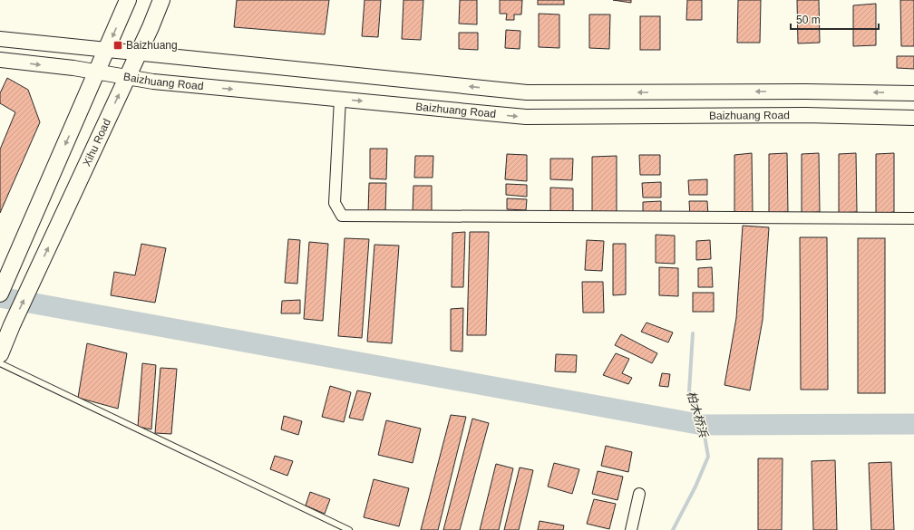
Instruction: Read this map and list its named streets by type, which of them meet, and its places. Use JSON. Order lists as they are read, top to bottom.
{
  "streets": {
    "main road": ["Xihu Road"],
    "street": ["Baizhuang Road"]
  },
  "crossings": [
    ["Baizhuang Road", "Xihu Road"]
  ],
  "water": ["柏木桥浜"],
  "places": {
    "transit": ["Baizhuang"]
  },
  "scale_bar": "50 m"
}
